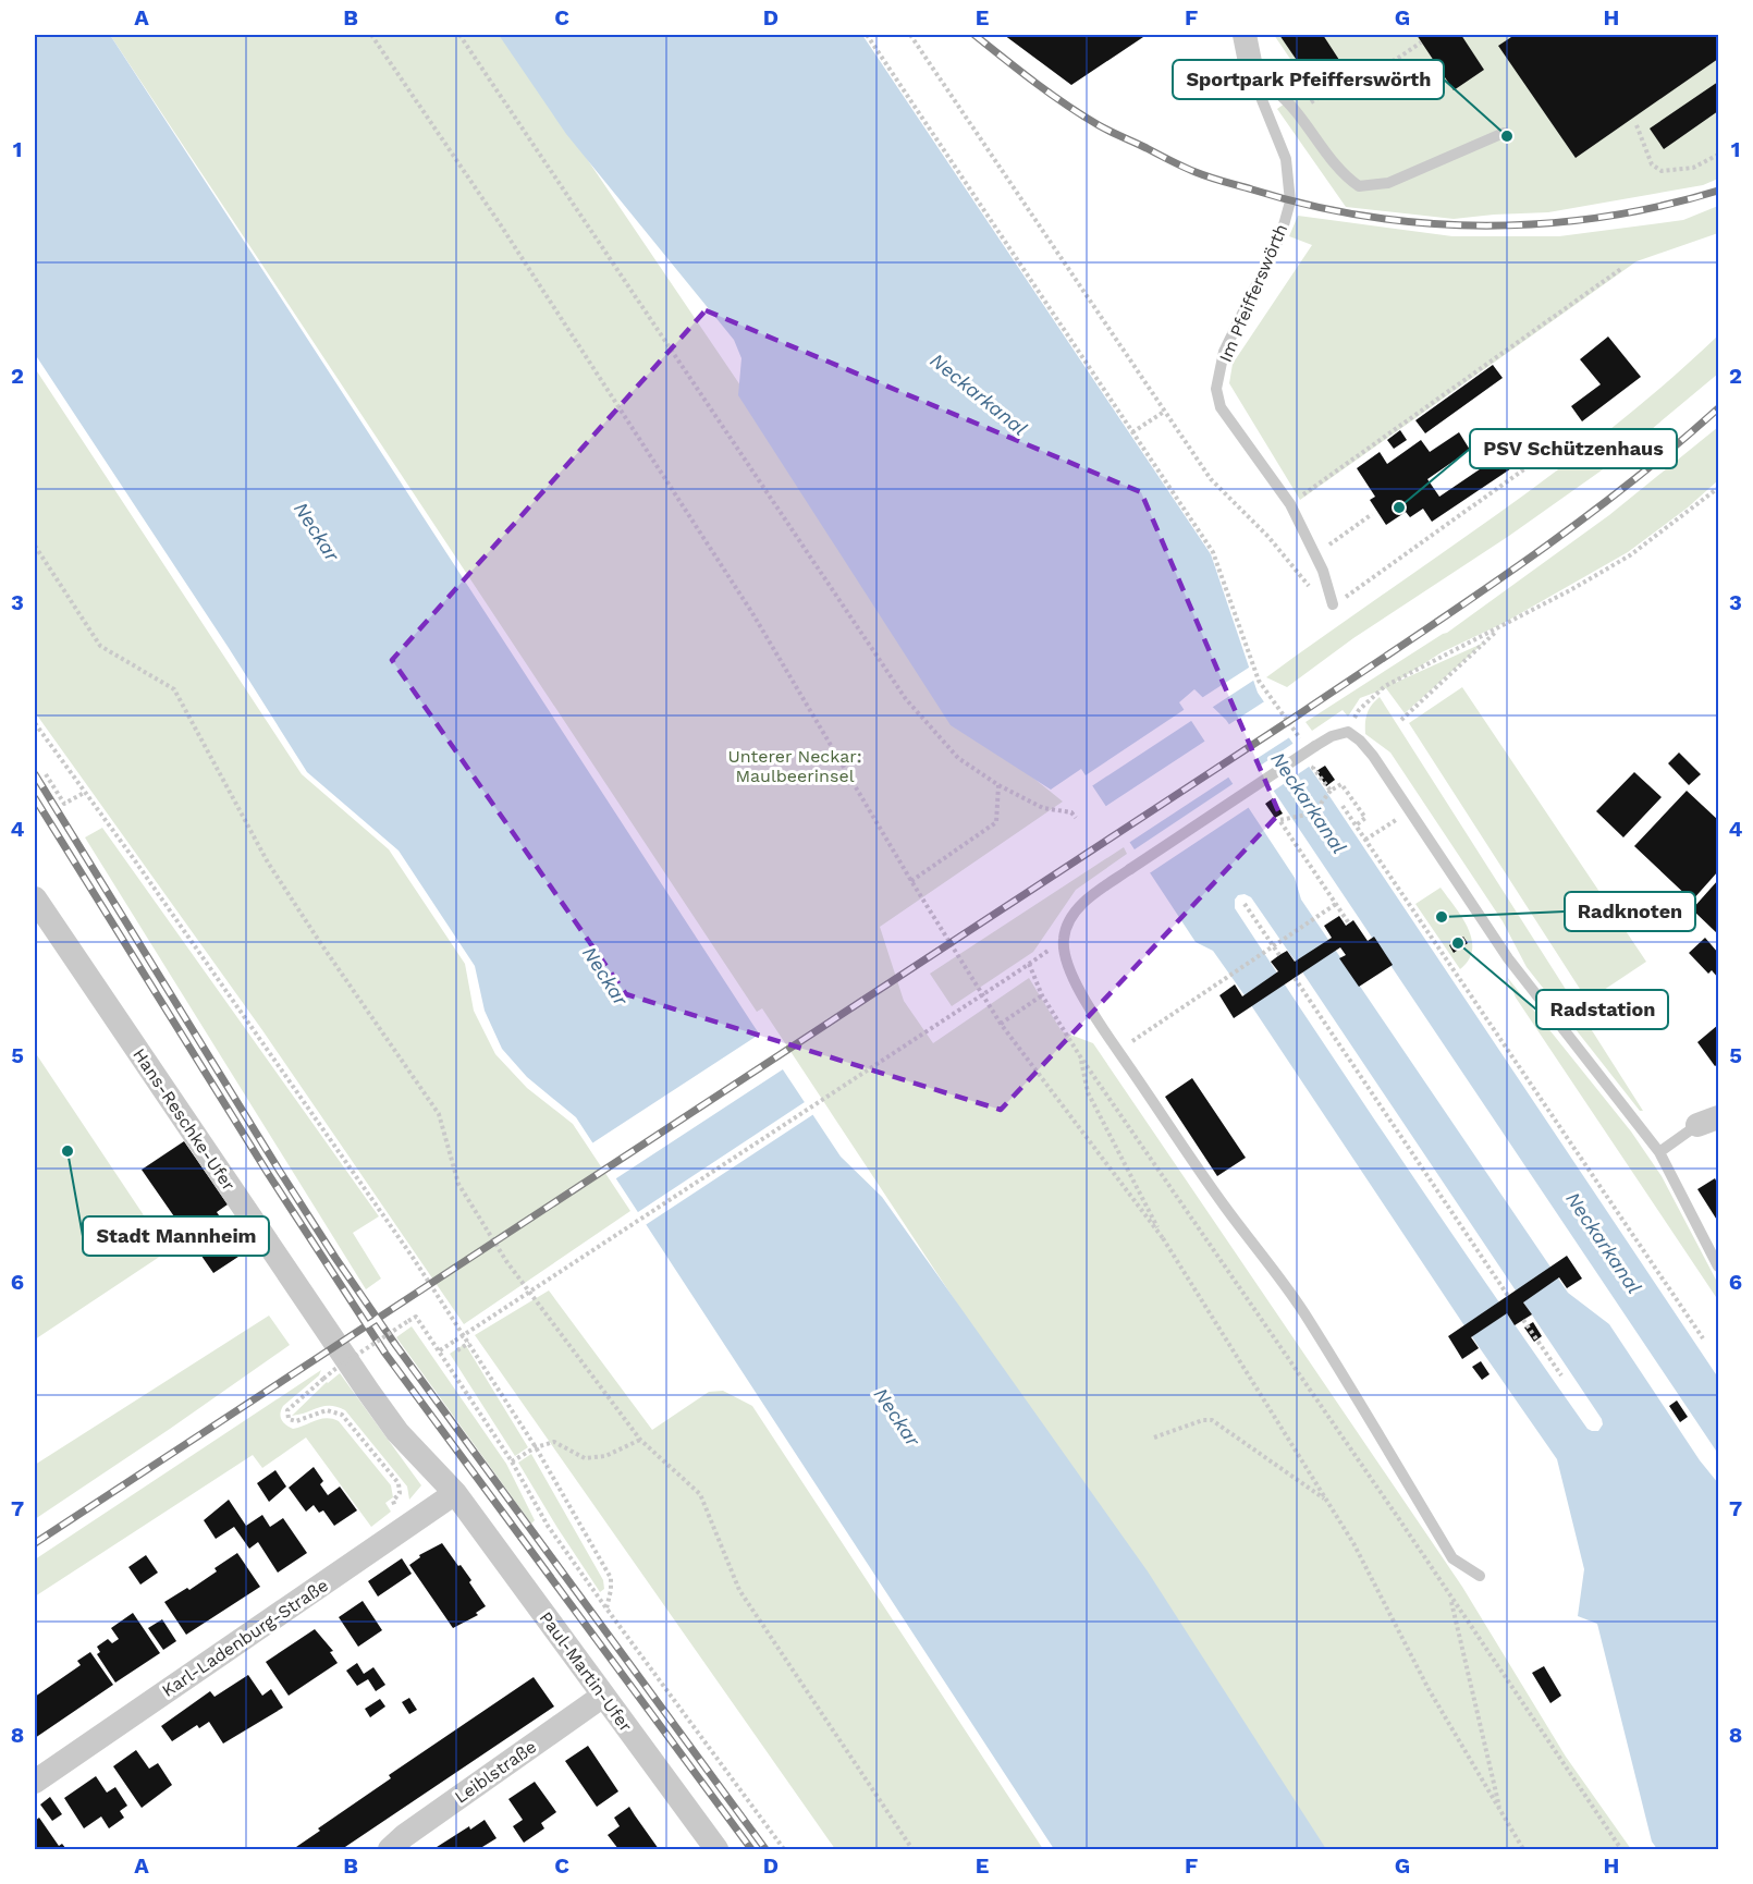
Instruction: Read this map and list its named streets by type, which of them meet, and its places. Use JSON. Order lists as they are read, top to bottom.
{
  "streets": {
    "street": [
      "Im Pfeifferswörth",
      "Hans-Reschke-Ufer",
      "Karl-Ladenburg-Straße",
      "Paul-Martin-Ufer",
      "Leiblstraße"
    ]
  },
  "crossings": [
    ["Hans-Reschke-Ufer", "Karl-Ladenburg-Straße"],
    ["Hans-Reschke-Ufer", "Paul-Martin-Ufer"],
    ["Karl-Ladenburg-Straße", "Paul-Martin-Ufer"],
    ["Paul-Martin-Ufer", "Leiblstraße"]
  ],
  "water": ["Neckarkanal", "Neckar"],
  "parks": ["Unterer Neckar: Maulbeerinsel"],
  "places": [
    "Sportpark Pfeifferswörth",
    "PSV Schützenhaus",
    "Radknoten",
    "Radstation",
    "Stadt Mannheim"
  ],
  "grid": {
    "columns": [
      "A",
      "B",
      "C",
      "D",
      "E",
      "F",
      "G",
      "H"
    ],
    "rows": [
      "1",
      "2",
      "3",
      "4",
      "5",
      "6",
      "7",
      "8"
    ]
  }
}
